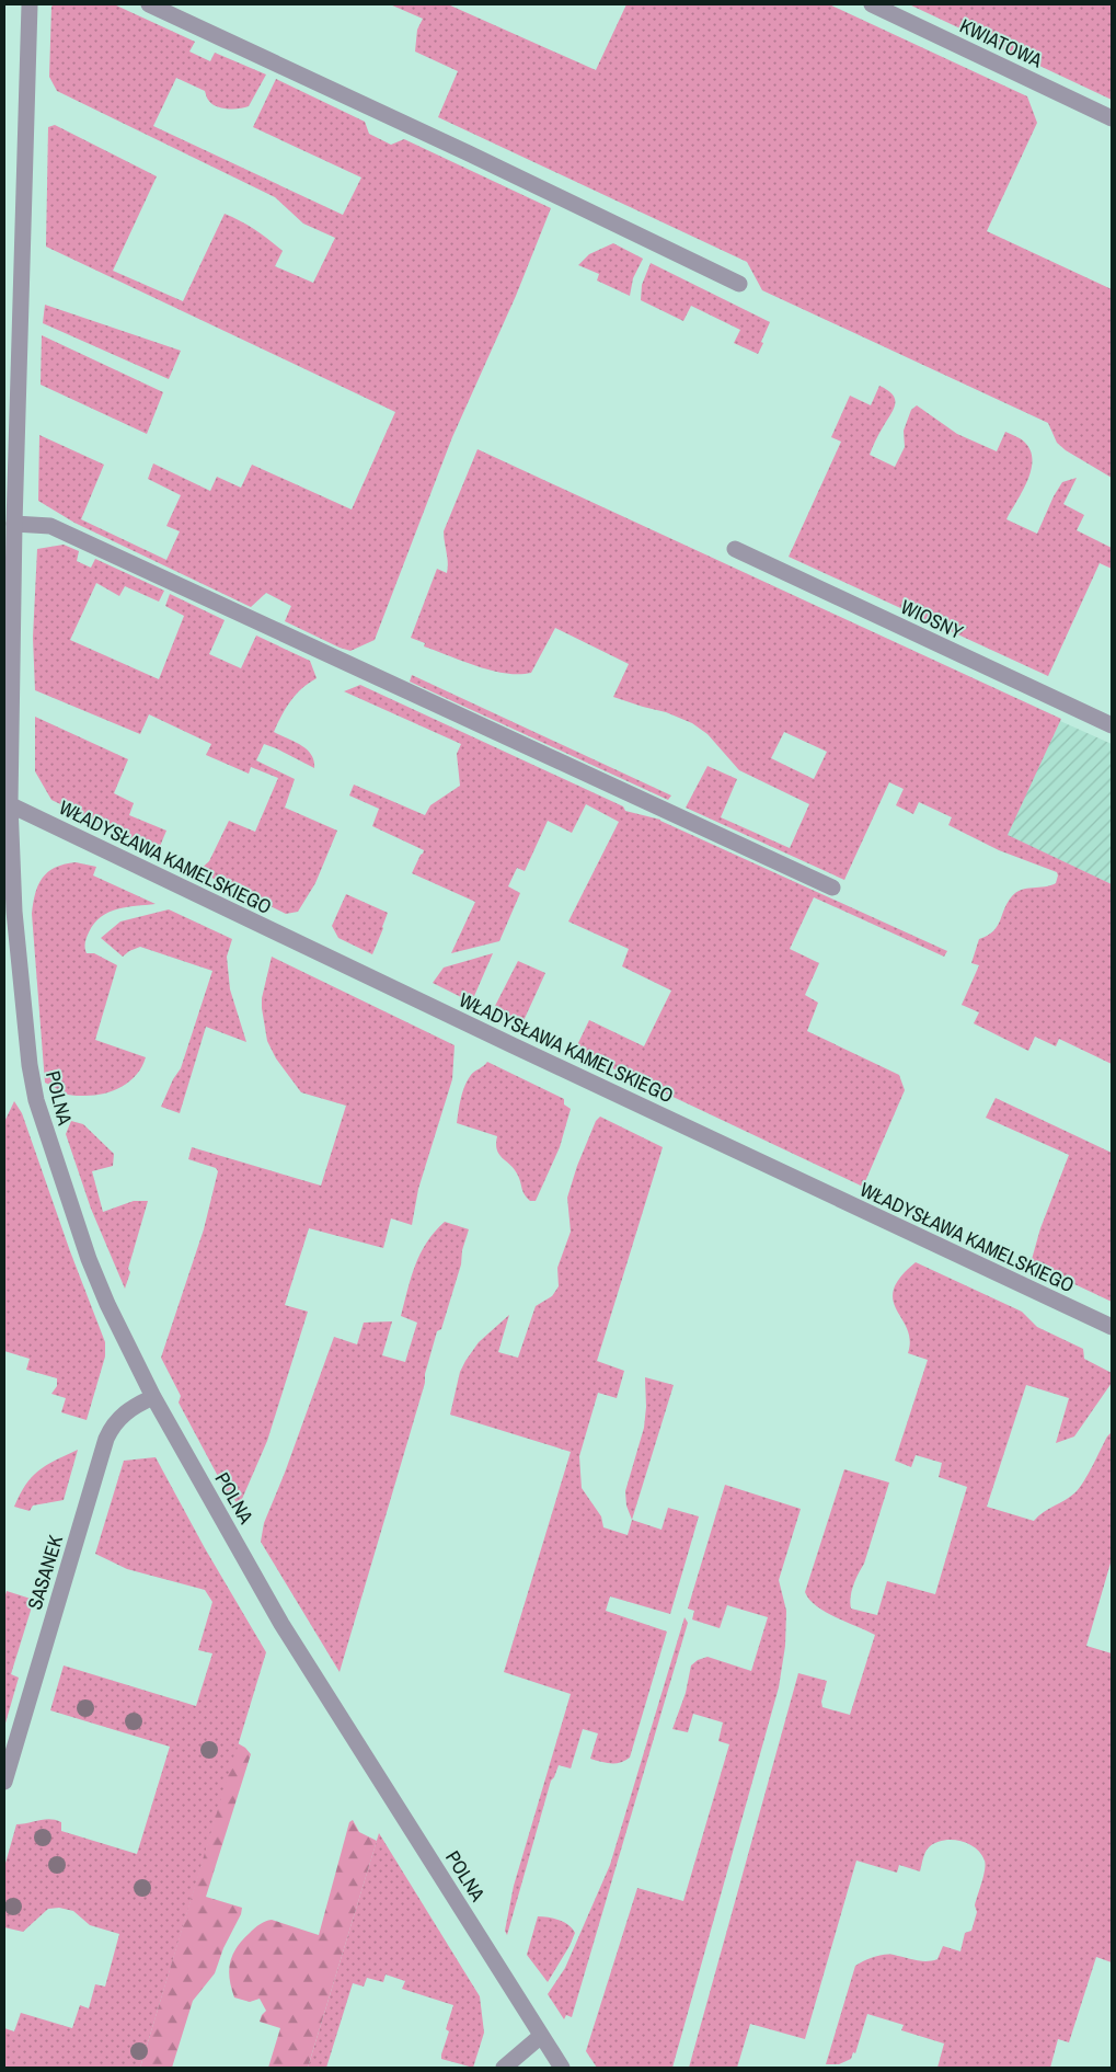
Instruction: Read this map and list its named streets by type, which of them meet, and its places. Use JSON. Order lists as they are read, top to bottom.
{
  "streets": {
    "street": [
      "KWIATOWA",
      "WIOSNY",
      "WŁADYSŁAWA KAMELSKIEGO",
      "POLNA",
      "SASANEK"
    ]
  },
  "crossings": [
    ["WŁADYSŁAWA KAMELSKIEGO", "POLNA"],
    ["POLNA", "SASANEK"]
  ]
}
